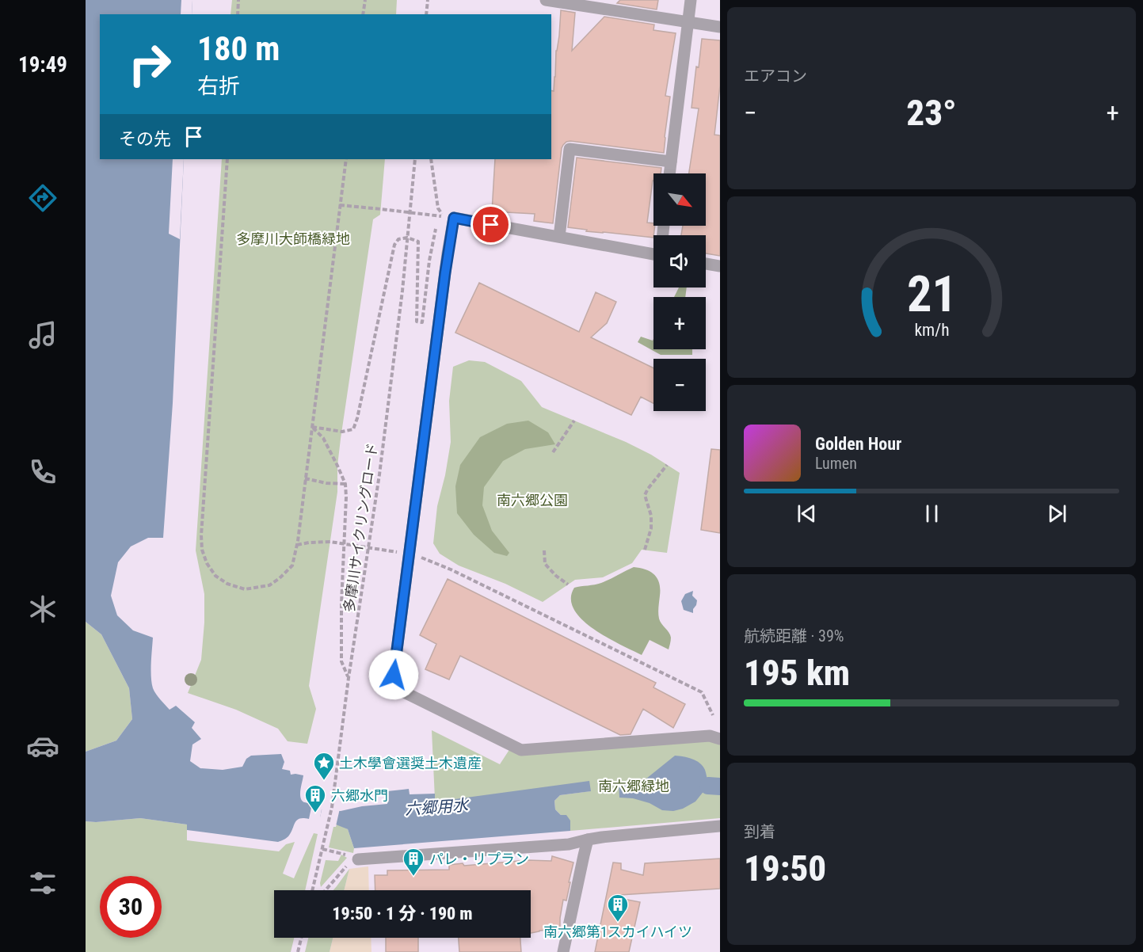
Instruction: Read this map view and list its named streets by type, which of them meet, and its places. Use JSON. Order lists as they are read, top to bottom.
{
  "streets": {
    "path": ["多摩川サイクリングロード"]
  },
  "water": ["六郷用水"],
  "parks": ["多摩川大師橋緑地", "南六郷公園", "南六郷緑地"],
  "places": {
    "place": ["土木學會選奨土木遺産"],
    "building": ["六郷水門", "パレ・リプラン", "南六郷第1スカイハイツ"]
  },
  "north": "bottom right",
  "page": {
    "tabs": "19:49",
    "tile": [
      "エアコン",
      ["航続距離 · 39%", "195 km"],
      ["到着", "19:50"]
    ],
    "turn": ["180 m", "右折"],
    "heat": ["−", "23°", "+"],
    "then": "その先",
    "map_buttons": ["+", "−"],
    "song": ["Golden Hour", "Lumen"],
    "limit": "30",
    "trip": "19:50 · 1 分 · 190 m",
    "gauge": ["21", "km/h"]
  }
}
